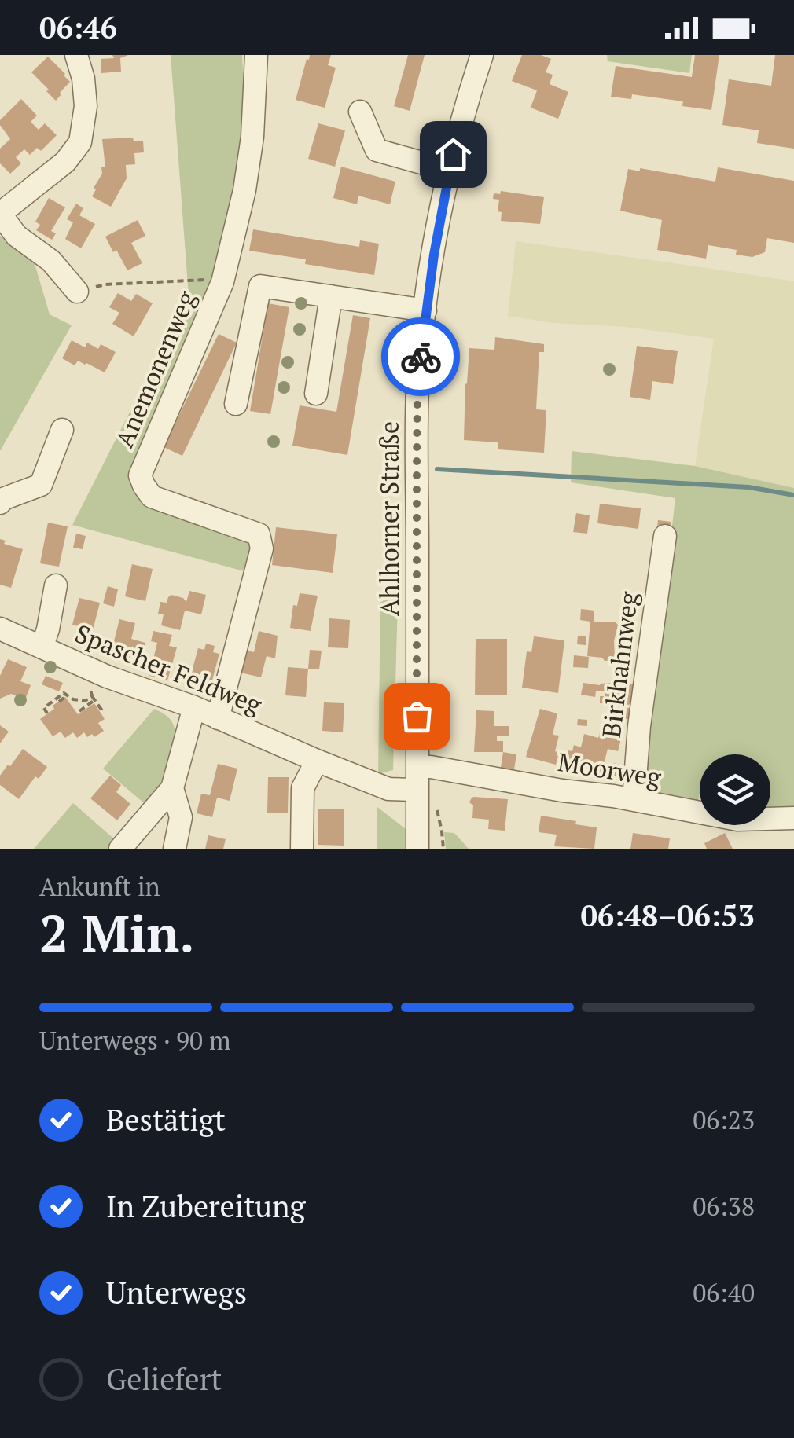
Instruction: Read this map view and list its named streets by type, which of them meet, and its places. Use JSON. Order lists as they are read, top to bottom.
{
  "streets": {
    "street": [
      "Anemonenweg",
      "Ahlhorner Straße",
      "Birkhahnweg",
      "Spascher Feldweg",
      "Moorweg"
    ]
  },
  "crossings": [
    ["Anemonenweg", "Spascher Feldweg"],
    ["Ahlhorner Straße", "Spascher Feldweg"],
    ["Ahlhorner Straße", "Moorweg"],
    ["Birkhahnweg", "Moorweg"]
  ],
  "page": {
    "status": "06:46",
    "heading": ["2 Min.", "Ankunft in", "06:48–06:53"],
    "bar": "Unterwegs · 90 m",
    "list": [
      ["Bestätigt", "06:23"],
      ["In Zubereitung", "06:38"],
      ["Unterwegs", "06:40"],
      "Geliefert"
    ]
  }
}
